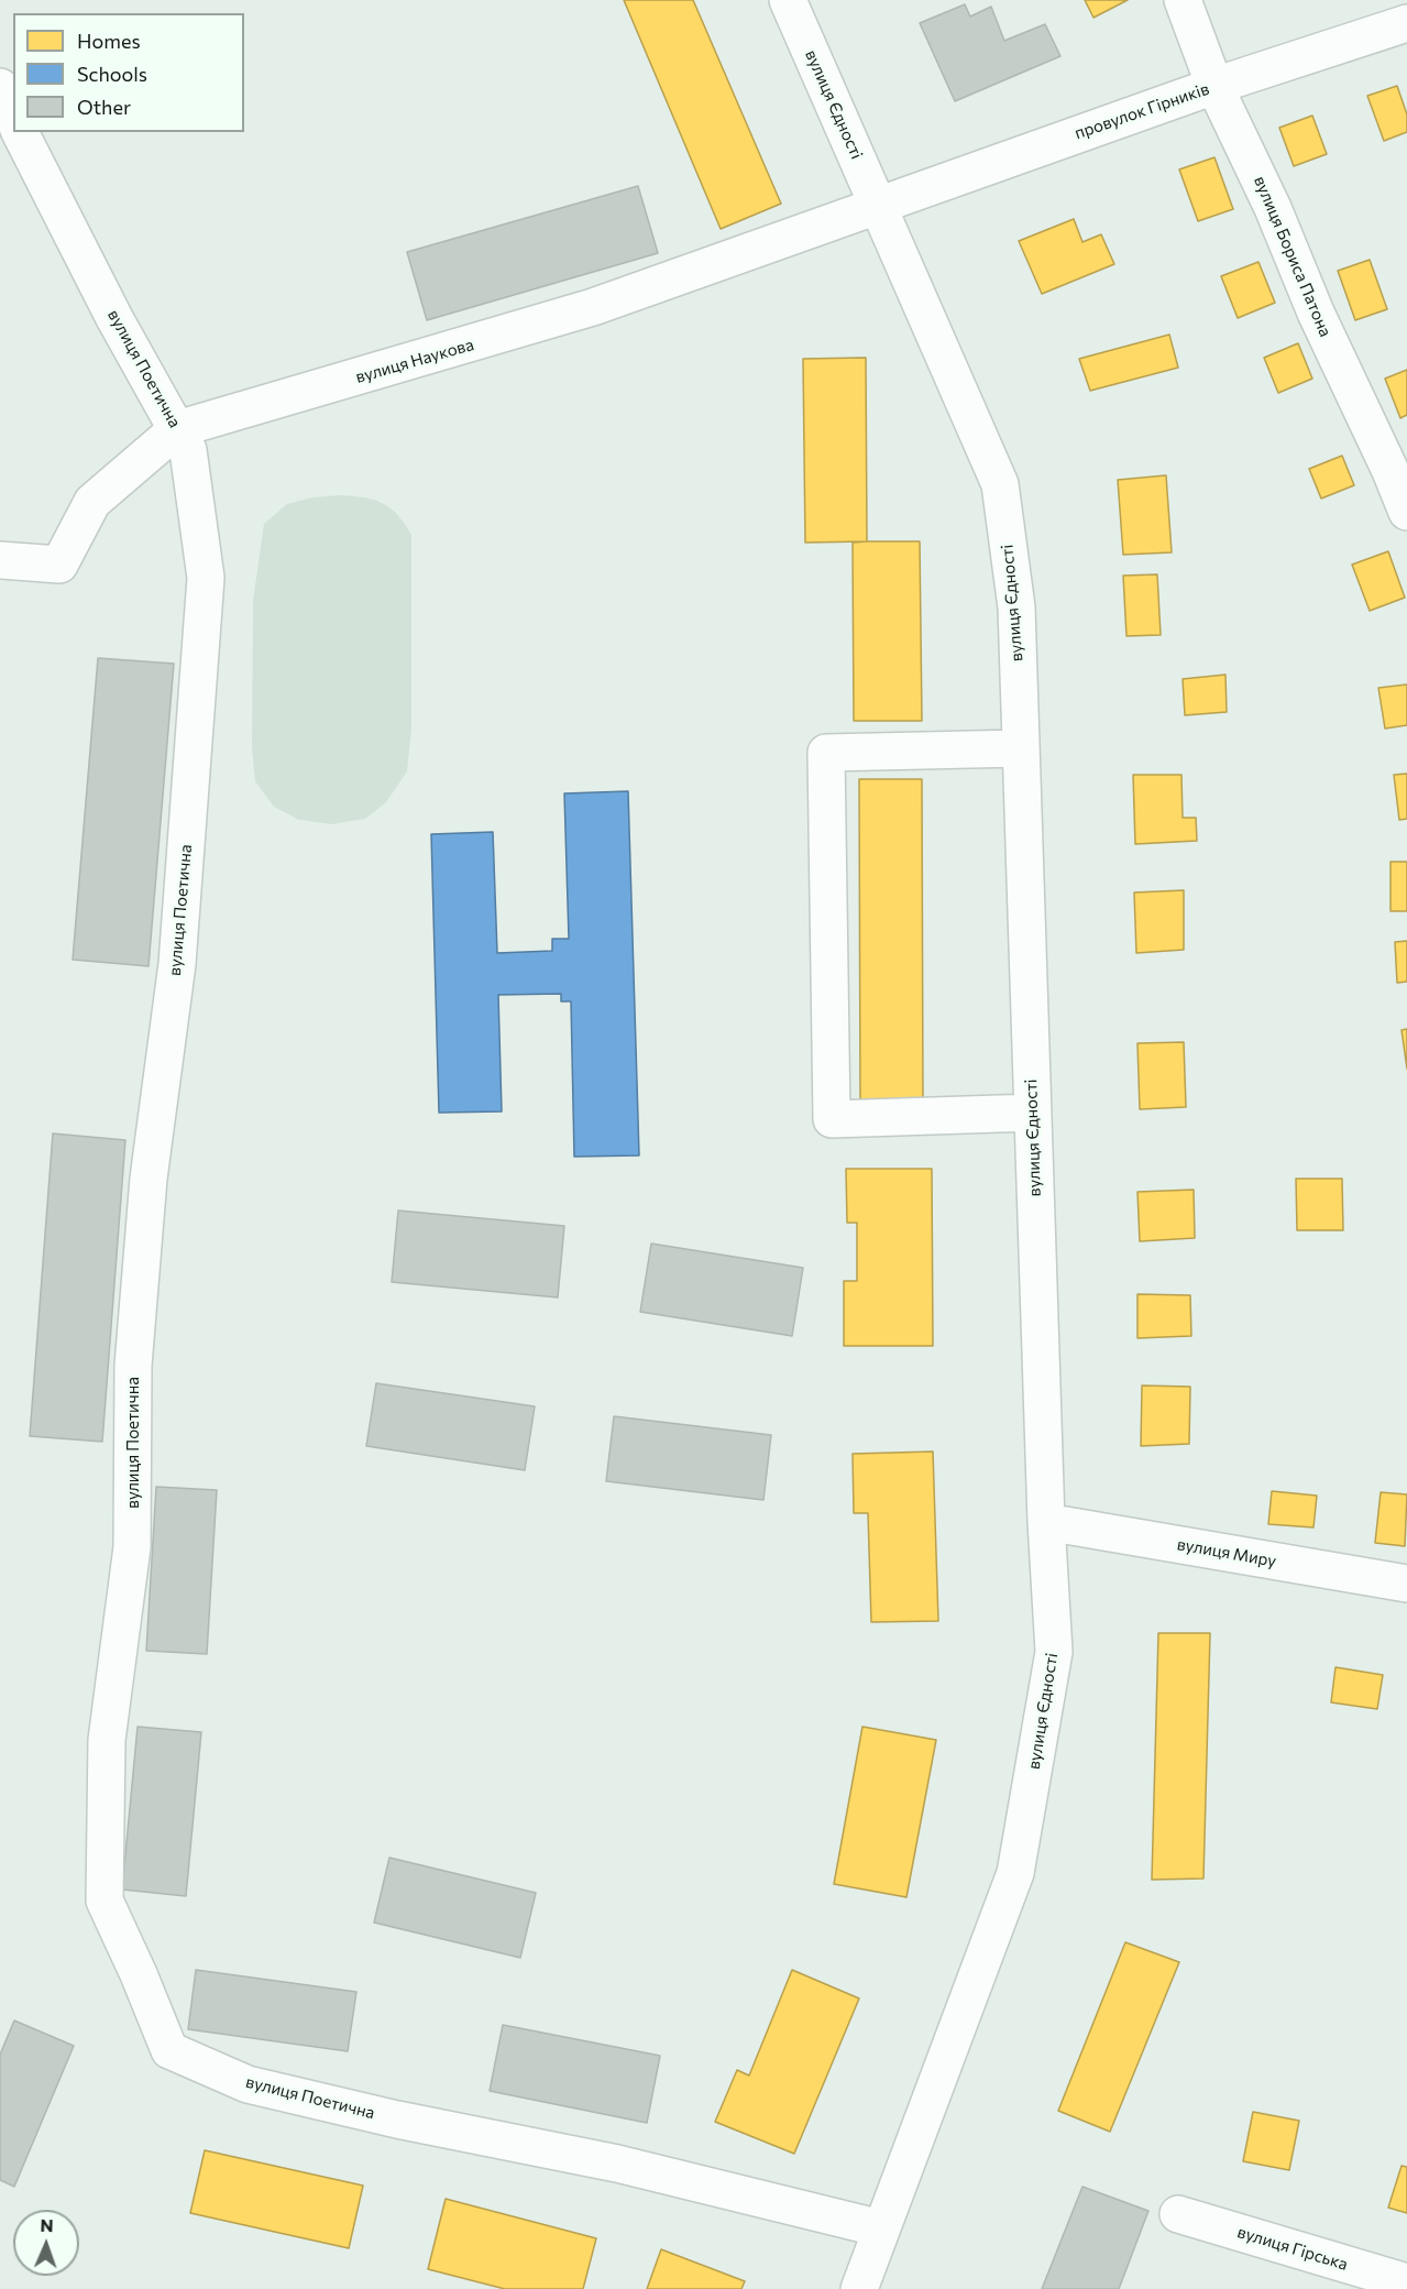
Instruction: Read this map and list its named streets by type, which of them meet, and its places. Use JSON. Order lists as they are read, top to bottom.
{
  "streets": {
    "street": [
      "вулиця Єдності",
      "провулок Гірників",
      "вулиця Бориса Патона",
      "вулиця Наукова",
      "вулиця Поетична",
      "вулиця Миру",
      "вулиця Гірська"
    ]
  },
  "crossings": [
    ["вулиця Єдності", "провулок Гірників"],
    ["вулиця Єдності", "вулиця Наукова"],
    ["вулиця Єдності", "вулиця Поетична"],
    ["вулиця Єдності", "вулиця Миру"],
    ["провулок Гірників", "вулиця Бориса Патона"],
    ["провулок Гірників", "вулиця Наукова"],
    ["вулиця Наукова", "вулиця Поетична"]
  ],
  "legend": ["Homes", "Schools", "Other"],
  "north": "top"
}
